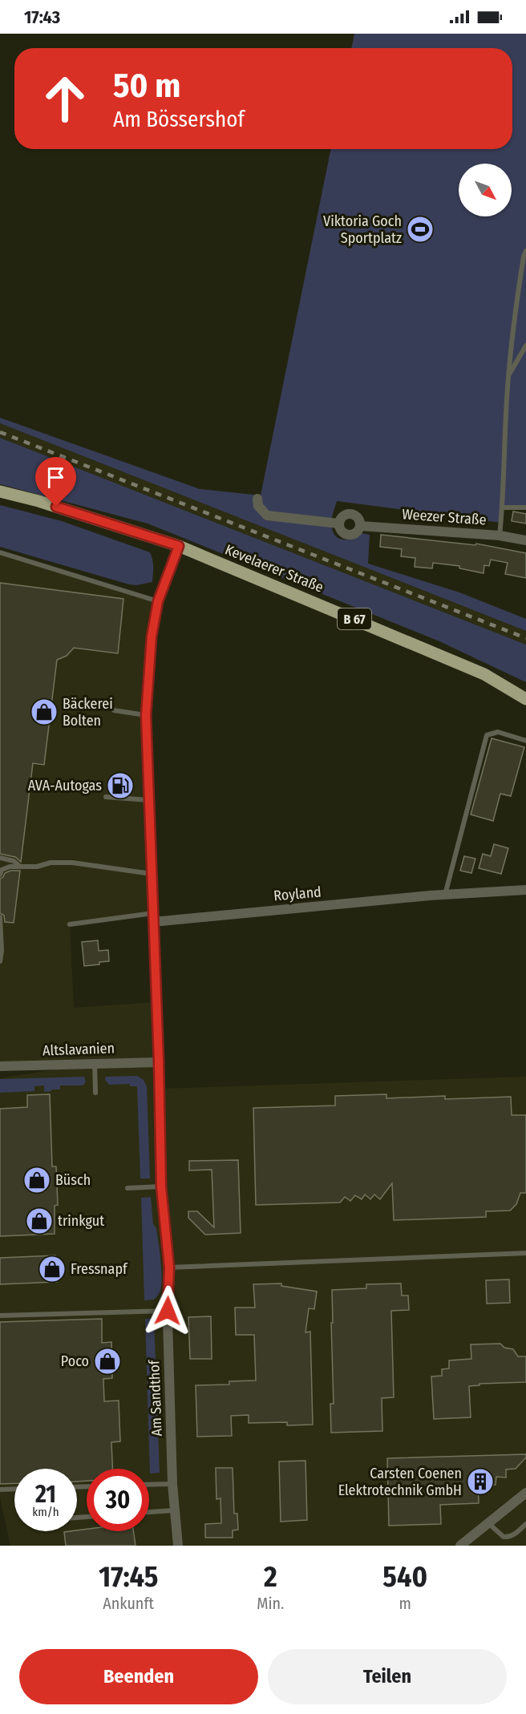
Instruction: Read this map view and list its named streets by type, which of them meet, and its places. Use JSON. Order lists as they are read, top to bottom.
{
  "streets": {
    "main road": ["Kevelaerer Straße", "B 67"],
    "street": [
      "Weezer Straße",
      "Royland",
      "Altslavanien",
      "Am Sandthof"
    ]
  },
  "crossings": [
    ["Kevelaerer Straße", "Am Sandthof"],
    ["Royland", "Am Sandthof"],
    ["Altslavanien", "Am Sandthof"]
  ],
  "places": {
    "sports": ["Viktoria Goch Sportplatz"],
    "shop": [
      "Bäckerei Bolten",
      "Büsch",
      "trinkgut",
      "Fressnapf",
      "Poco"
    ],
    "fuel station": ["AVA-Autogas"],
    "building": ["Carsten Coenen Elektrotechnik GmbH"]
  },
  "north": "bottom right",
  "page": {
    "status": "17:43",
    "turn": ["50 m", "Am Bössershof"],
    "speed": "21 km/h",
    "limit": "30",
    "eta": [
      "17:45",
      "Ankunft",
      "2",
      "Min.",
      "540",
      "m"
    ],
    "buttons": ["Beenden", "Teilen"]
  }
}
